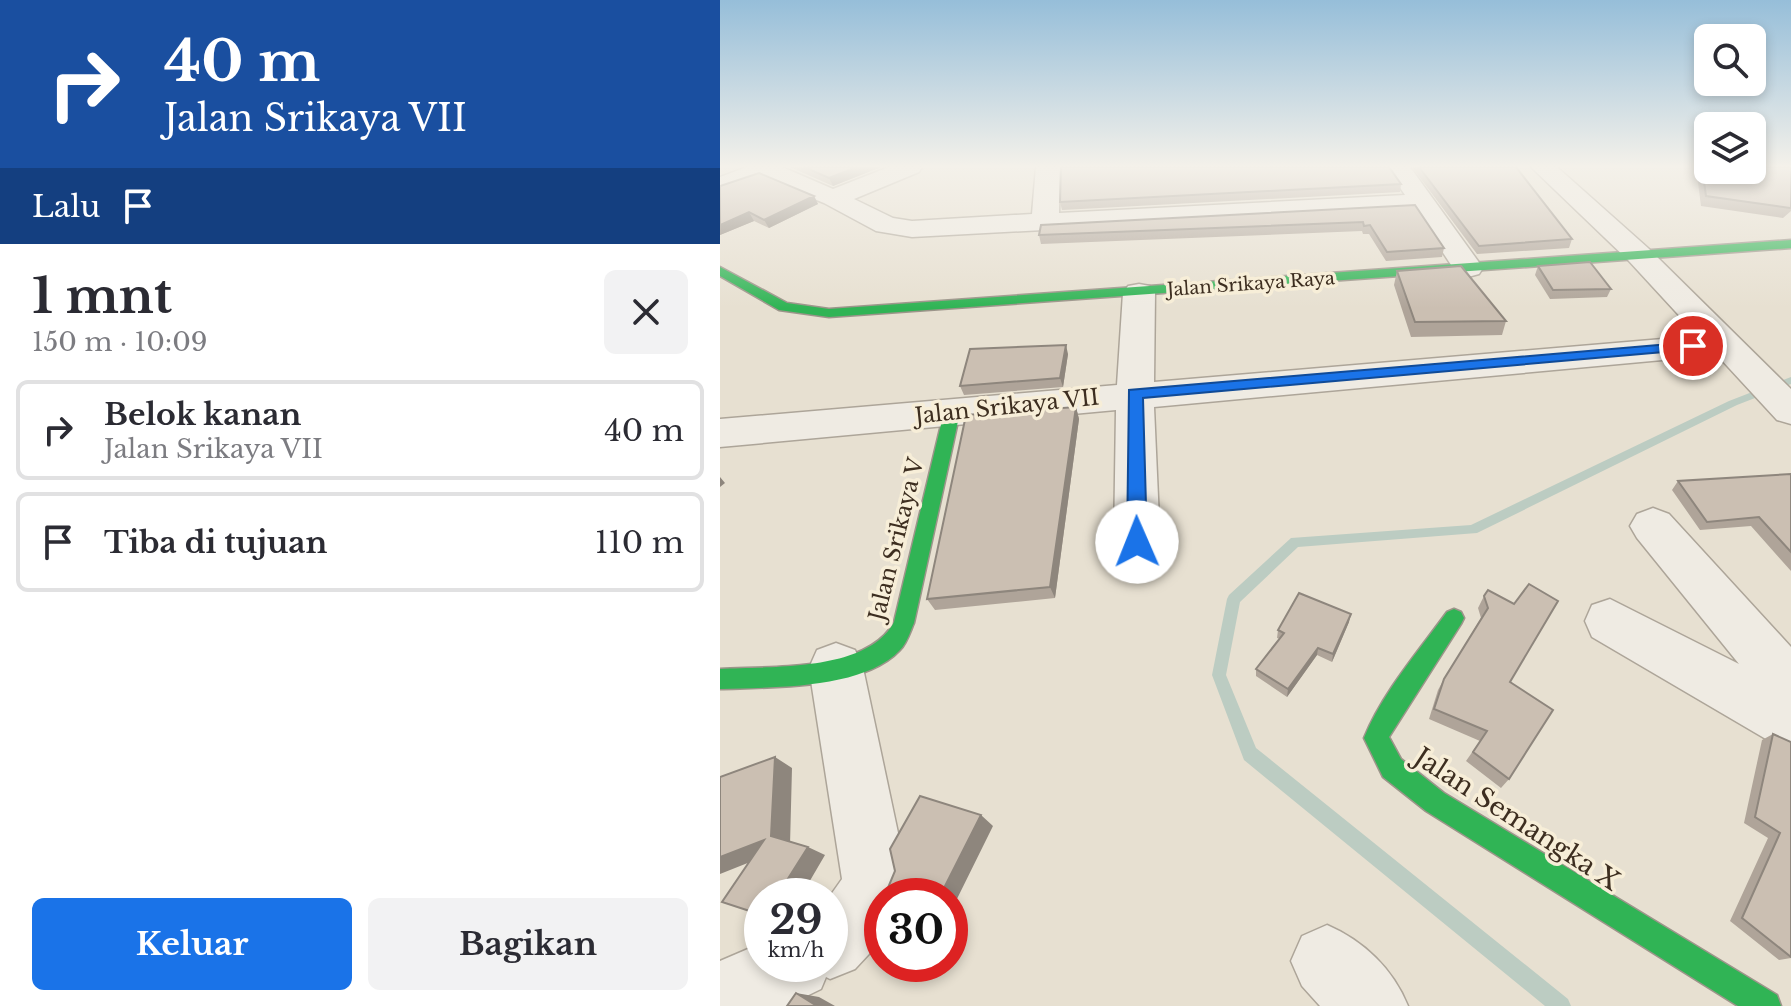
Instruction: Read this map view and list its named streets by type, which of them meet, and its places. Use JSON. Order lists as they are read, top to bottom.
{
  "streets": {
    "street": [
      "Jalan Srikaya Raya",
      "Jalan Srikaya VII",
      "Jalan Srikaya V",
      "Jalan Semangka X"
    ]
  },
  "crossings": [
    ["Jalan Srikaya VII", "Jalan Srikaya V"]
  ],
  "page": {
    "turn": ["40 m", "Jalan Srikaya VII"],
    "then": "Lalu",
    "heading": ["1 mnt", "150 m · 10:09"],
    "list": [
      {
        "name": "Belok kanan",
        "note": "Jalan Srikaya VII",
        "value": "40 m"
      },
      {
        "name": "Tiba di tujuan",
        "value": "110 m"
      }
    ],
    "speed": "29 km/h",
    "limit": "30",
    "buttons": ["Keluar", "Bagikan"]
  }
}
